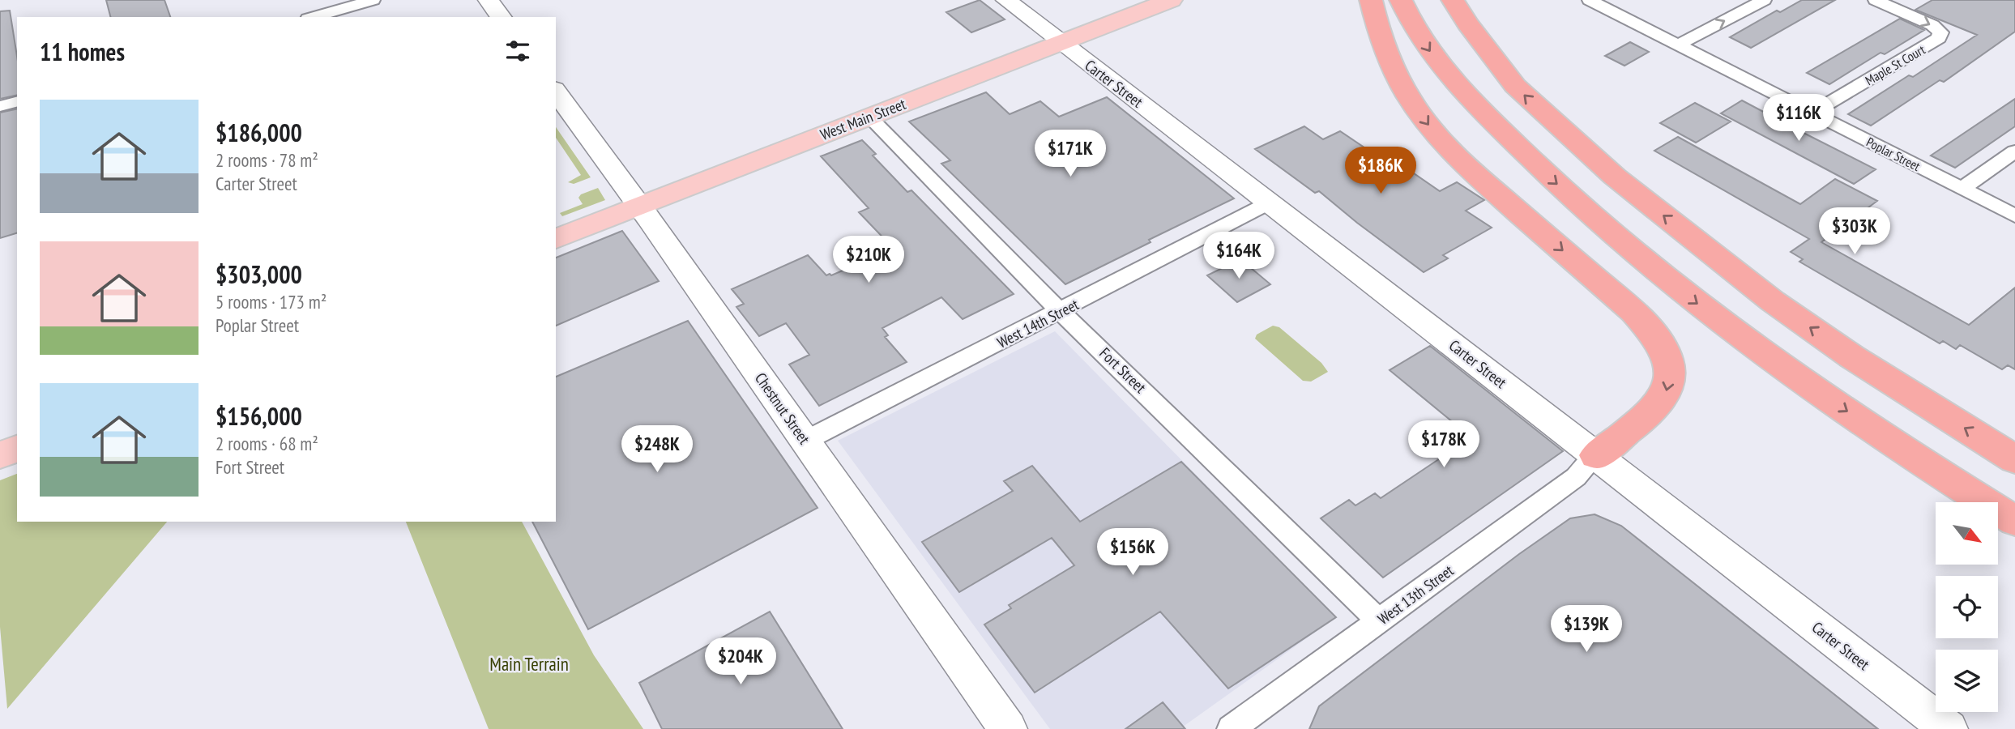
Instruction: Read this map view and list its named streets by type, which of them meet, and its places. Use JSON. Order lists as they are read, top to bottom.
{
  "streets": {
    "main road": ["West Main Street"],
    "street": [
      "Maple St Court",
      "Carter Street",
      "Poplar Street",
      "West 14th Street",
      "Fort Street",
      "Chestnut Street",
      "West 13th Street"
    ]
  },
  "crossings": [
    ["Maple St Court", "Poplar Street"],
    ["Carter Street", "West Main Street"],
    ["Carter Street", "West 14th Street"],
    ["Carter Street", "West 13th Street"],
    ["West Main Street", "Fort Street"],
    ["West Main Street", "Chestnut Street"],
    ["West 14th Street", "Fort Street"],
    ["West 14th Street", "Chestnut Street"],
    ["Fort Street", "West 13th Street"]
  ],
  "parks": ["Main Terrain"],
  "north": "bottom right",
  "page": {
    "heading": "11 homes",
    "list": [
      {
        "name": "$186,000",
        "note": "2 rooms · 78 m² · Carter Street"
      },
      {
        "name": "$303,000",
        "note": "5 rooms · 173 m² · Poplar Street"
      },
      {
        "name": "$156,000",
        "note": "2 rooms · 68 m² · Fort Street"
      }
    ],
    "price": [
      "$116K",
      "$171K",
      "$186K",
      "$303K",
      "$164K",
      "$210K",
      "$178K",
      "$248K",
      "$156K",
      "$139K",
      "$204K"
    ]
  }
}
